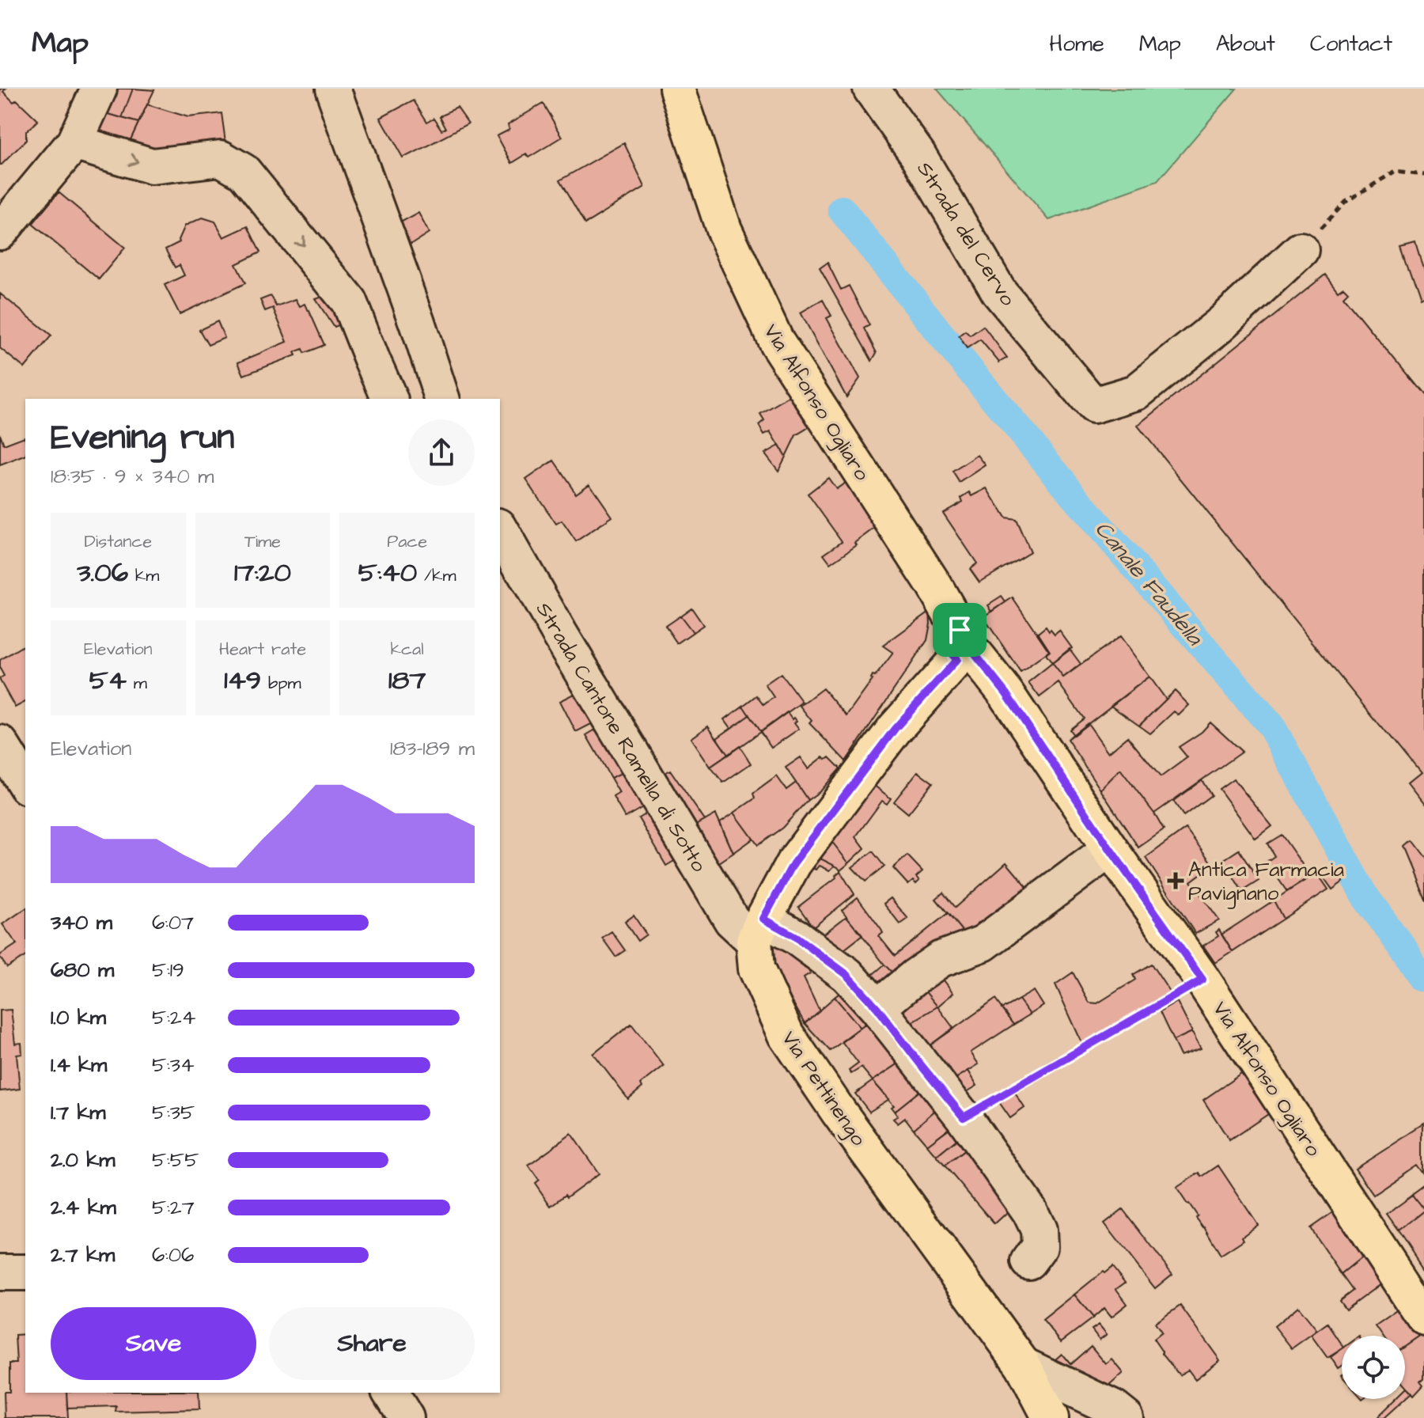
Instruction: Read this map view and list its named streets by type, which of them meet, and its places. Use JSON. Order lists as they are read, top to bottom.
{
  "streets": {
    "main road": ["Via Alfonso Ogliaro", "Via Pettinengo"],
    "street": ["Strada del Cervo", "Strada Cantone Ramella di Sotto"]
  },
  "crossings": [
    ["Strada Cantone Ramella di Sotto", "Via Pettinengo"]
  ],
  "water": ["Canale Faudella"],
  "places": {
    "health": ["Antica Farmacia Pavignano"]
  },
  "page": {
    "header": "Map",
    "nav": [
      "Home",
      "Map",
      "About",
      "Contact"
    ],
    "heading": ["Evening run", "18:35 · 9 × 340 m"],
    "stats": [
      ["Distance", "3.06 km"],
      ["Time", "17:20"],
      ["Pace", "5:40 /km"],
      ["Elevation", "54 m"],
      ["Heart rate", "149 bpm"],
      ["kcal", "187"]
    ],
    "chart": ["Elevation", "183–189 m"],
    "list": [
      {
        "name": "340 m",
        "note": "6:07"
      },
      {
        "name": "680 m",
        "note": "5:19"
      },
      {
        "name": "1.0 km",
        "note": "5:24"
      },
      {
        "name": "1.4 km",
        "note": "5:34"
      },
      {
        "name": "1.7 km",
        "note": "5:35"
      },
      {
        "name": "2.0 km",
        "note": "5:55"
      },
      {
        "name": "2.4 km",
        "note": "5:27"
      },
      {
        "name": "2.7 km",
        "note": "6:06"
      }
    ],
    "buttons": ["Save", "Share"]
  }
}
